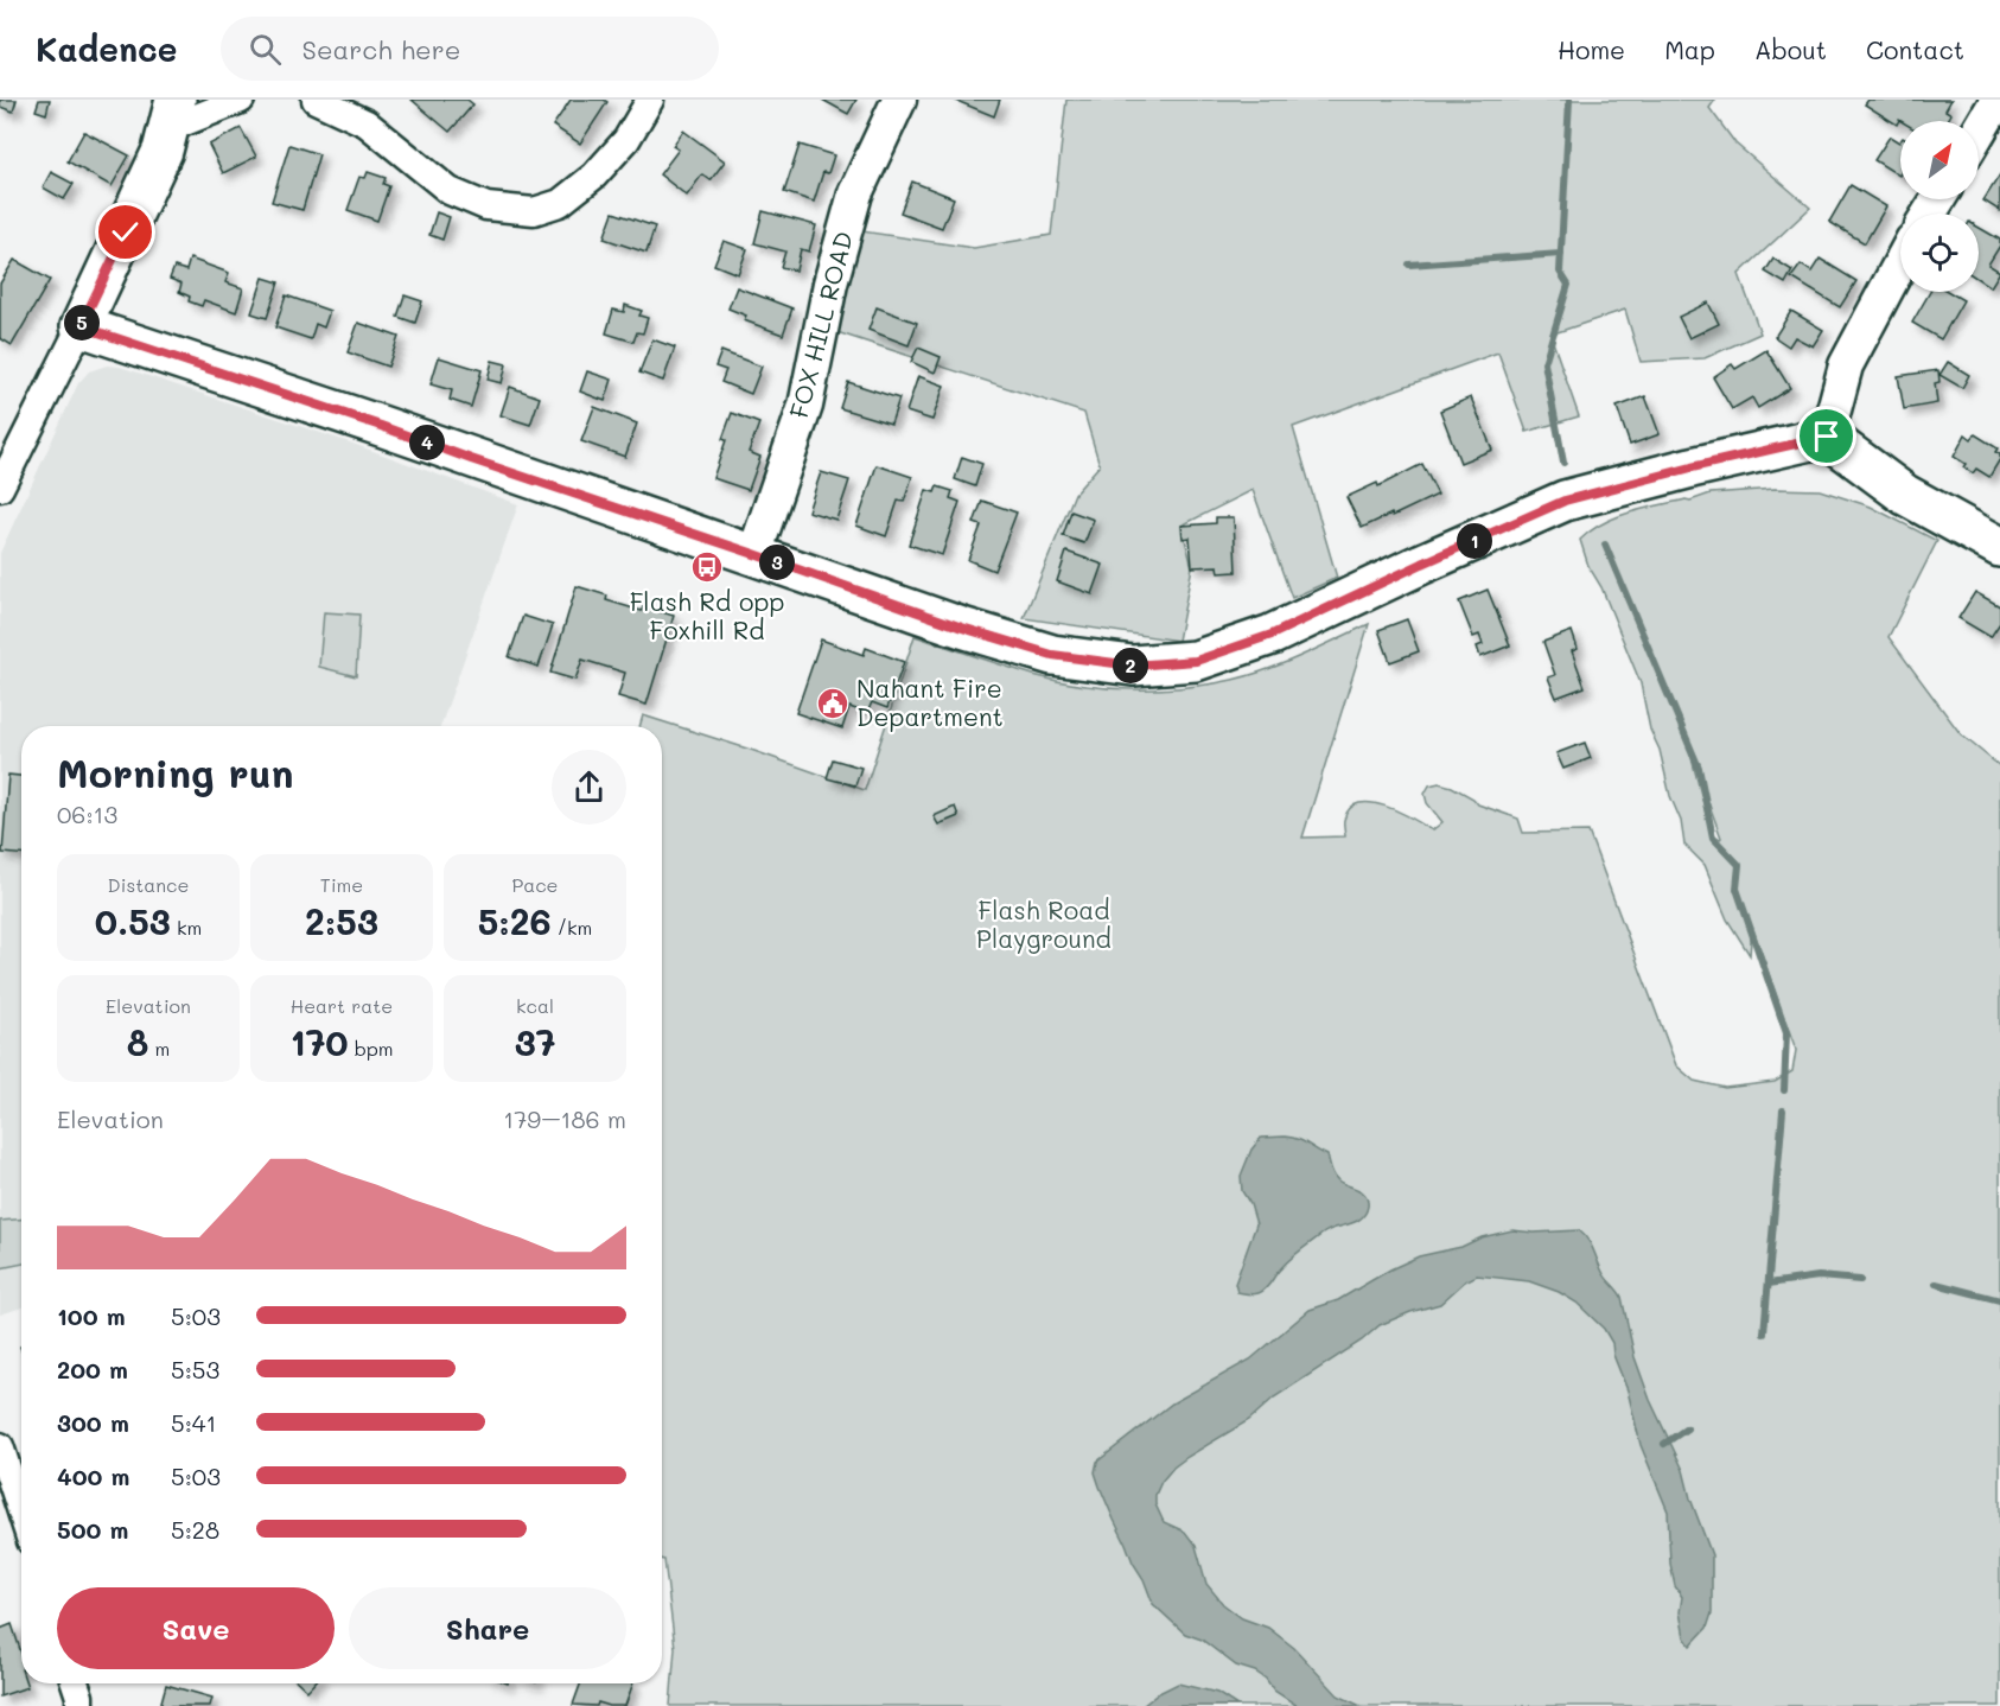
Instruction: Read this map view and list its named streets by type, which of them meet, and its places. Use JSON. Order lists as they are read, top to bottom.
{
  "streets": {
    "street": ["FOX HILL ROAD"]
  },
  "parks": ["Flash Road Playground"],
  "places": {
    "bus stop": ["Flash Rd opp Foxhill Rd"],
    "public building": ["Nahant Fire Department"]
  },
  "north": "top right",
  "page": {
    "header": "Kadence",
    "search": "Search here",
    "nav": [
      "Home",
      "Map",
      "About",
      "Contact"
    ],
    "pins": [
      "5",
      "4",
      "1",
      "3",
      "2"
    ],
    "heading": ["Morning run", "06:13"],
    "stats": [
      ["Distance", "0.53 km"],
      ["Time", "2:53"],
      ["Pace", "5:26 /km"],
      ["Elevation", "8 m"],
      ["Heart rate", "170 bpm"],
      ["kcal", "37"]
    ],
    "chart": ["Elevation", "179–186 m"],
    "list": [
      {
        "name": "100 m",
        "note": "5:03"
      },
      {
        "name": "200 m",
        "note": "5:53"
      },
      {
        "name": "300 m",
        "note": "5:41"
      },
      {
        "name": "400 m",
        "note": "5:03"
      },
      {
        "name": "500 m",
        "note": "5:28"
      }
    ],
    "buttons": ["Save", "Share"]
  }
}
